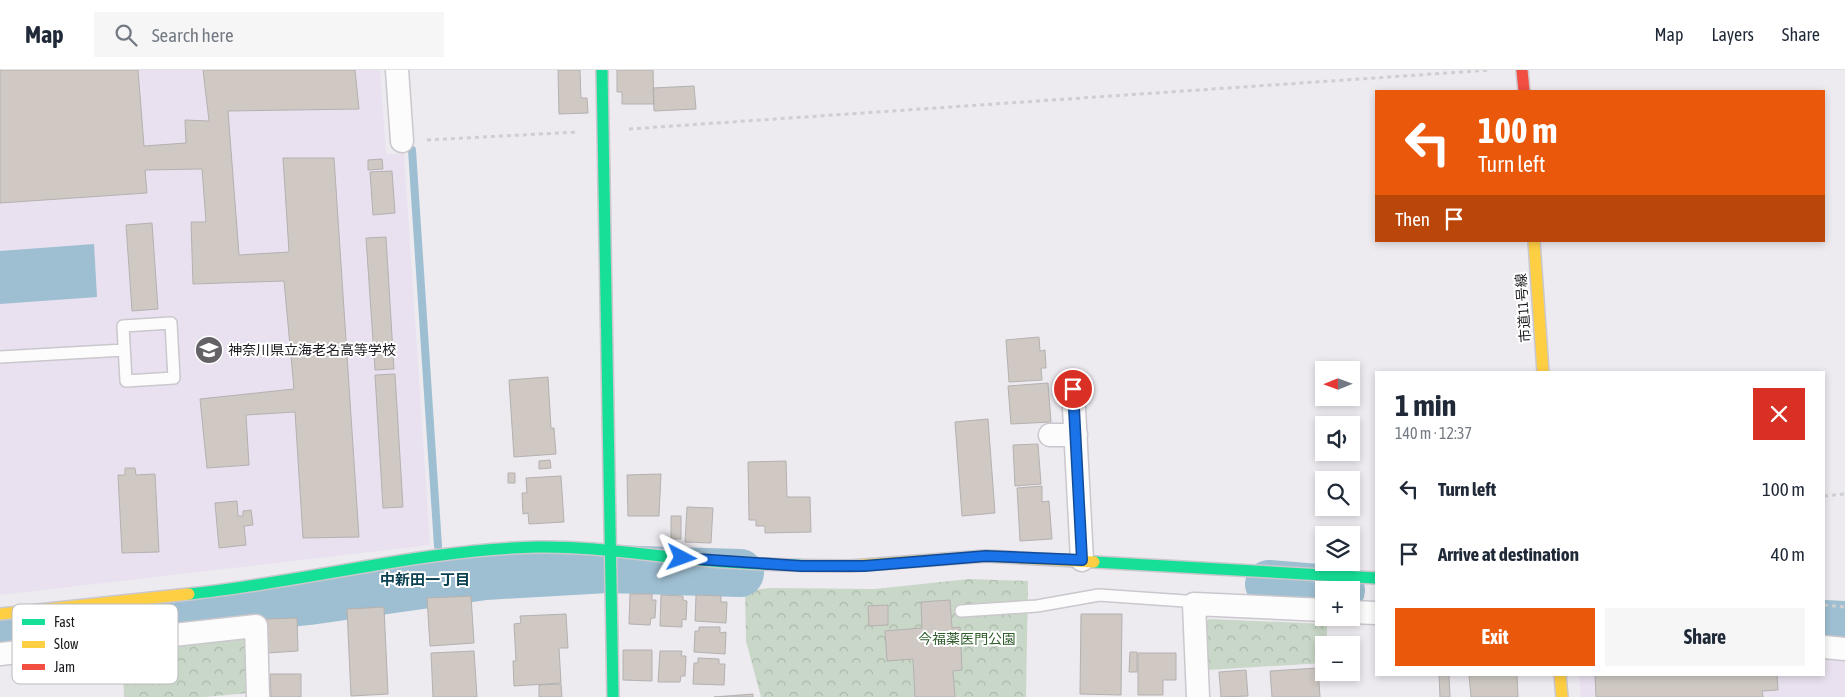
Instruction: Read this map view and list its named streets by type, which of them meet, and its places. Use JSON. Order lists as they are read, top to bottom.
{
  "streets": {
    "street": ["市道11号線"]
  },
  "districts": ["中新田一丁目"],
  "parks": ["今福薬医門公園"],
  "places": {
    "school or university": ["神奈川県立海老名高等学校"]
  },
  "legend": ["Fast", "Slow", "Jam"],
  "north": "left",
  "page": {
    "header": "Map",
    "search": "Search here",
    "nav": ["Map", "Layers", "Share"],
    "turn": ["100 m", "Turn left"],
    "then": "Then",
    "map_buttons": ["+", "−"],
    "heading": ["1 min", "140 m · 12:37"],
    "list": [
      {
        "name": "Turn left",
        "value": "100 m"
      },
      {
        "name": "Arrive at destination",
        "value": "40 m"
      }
    ],
    "buttons": ["Exit", "Share"]
  }
}
